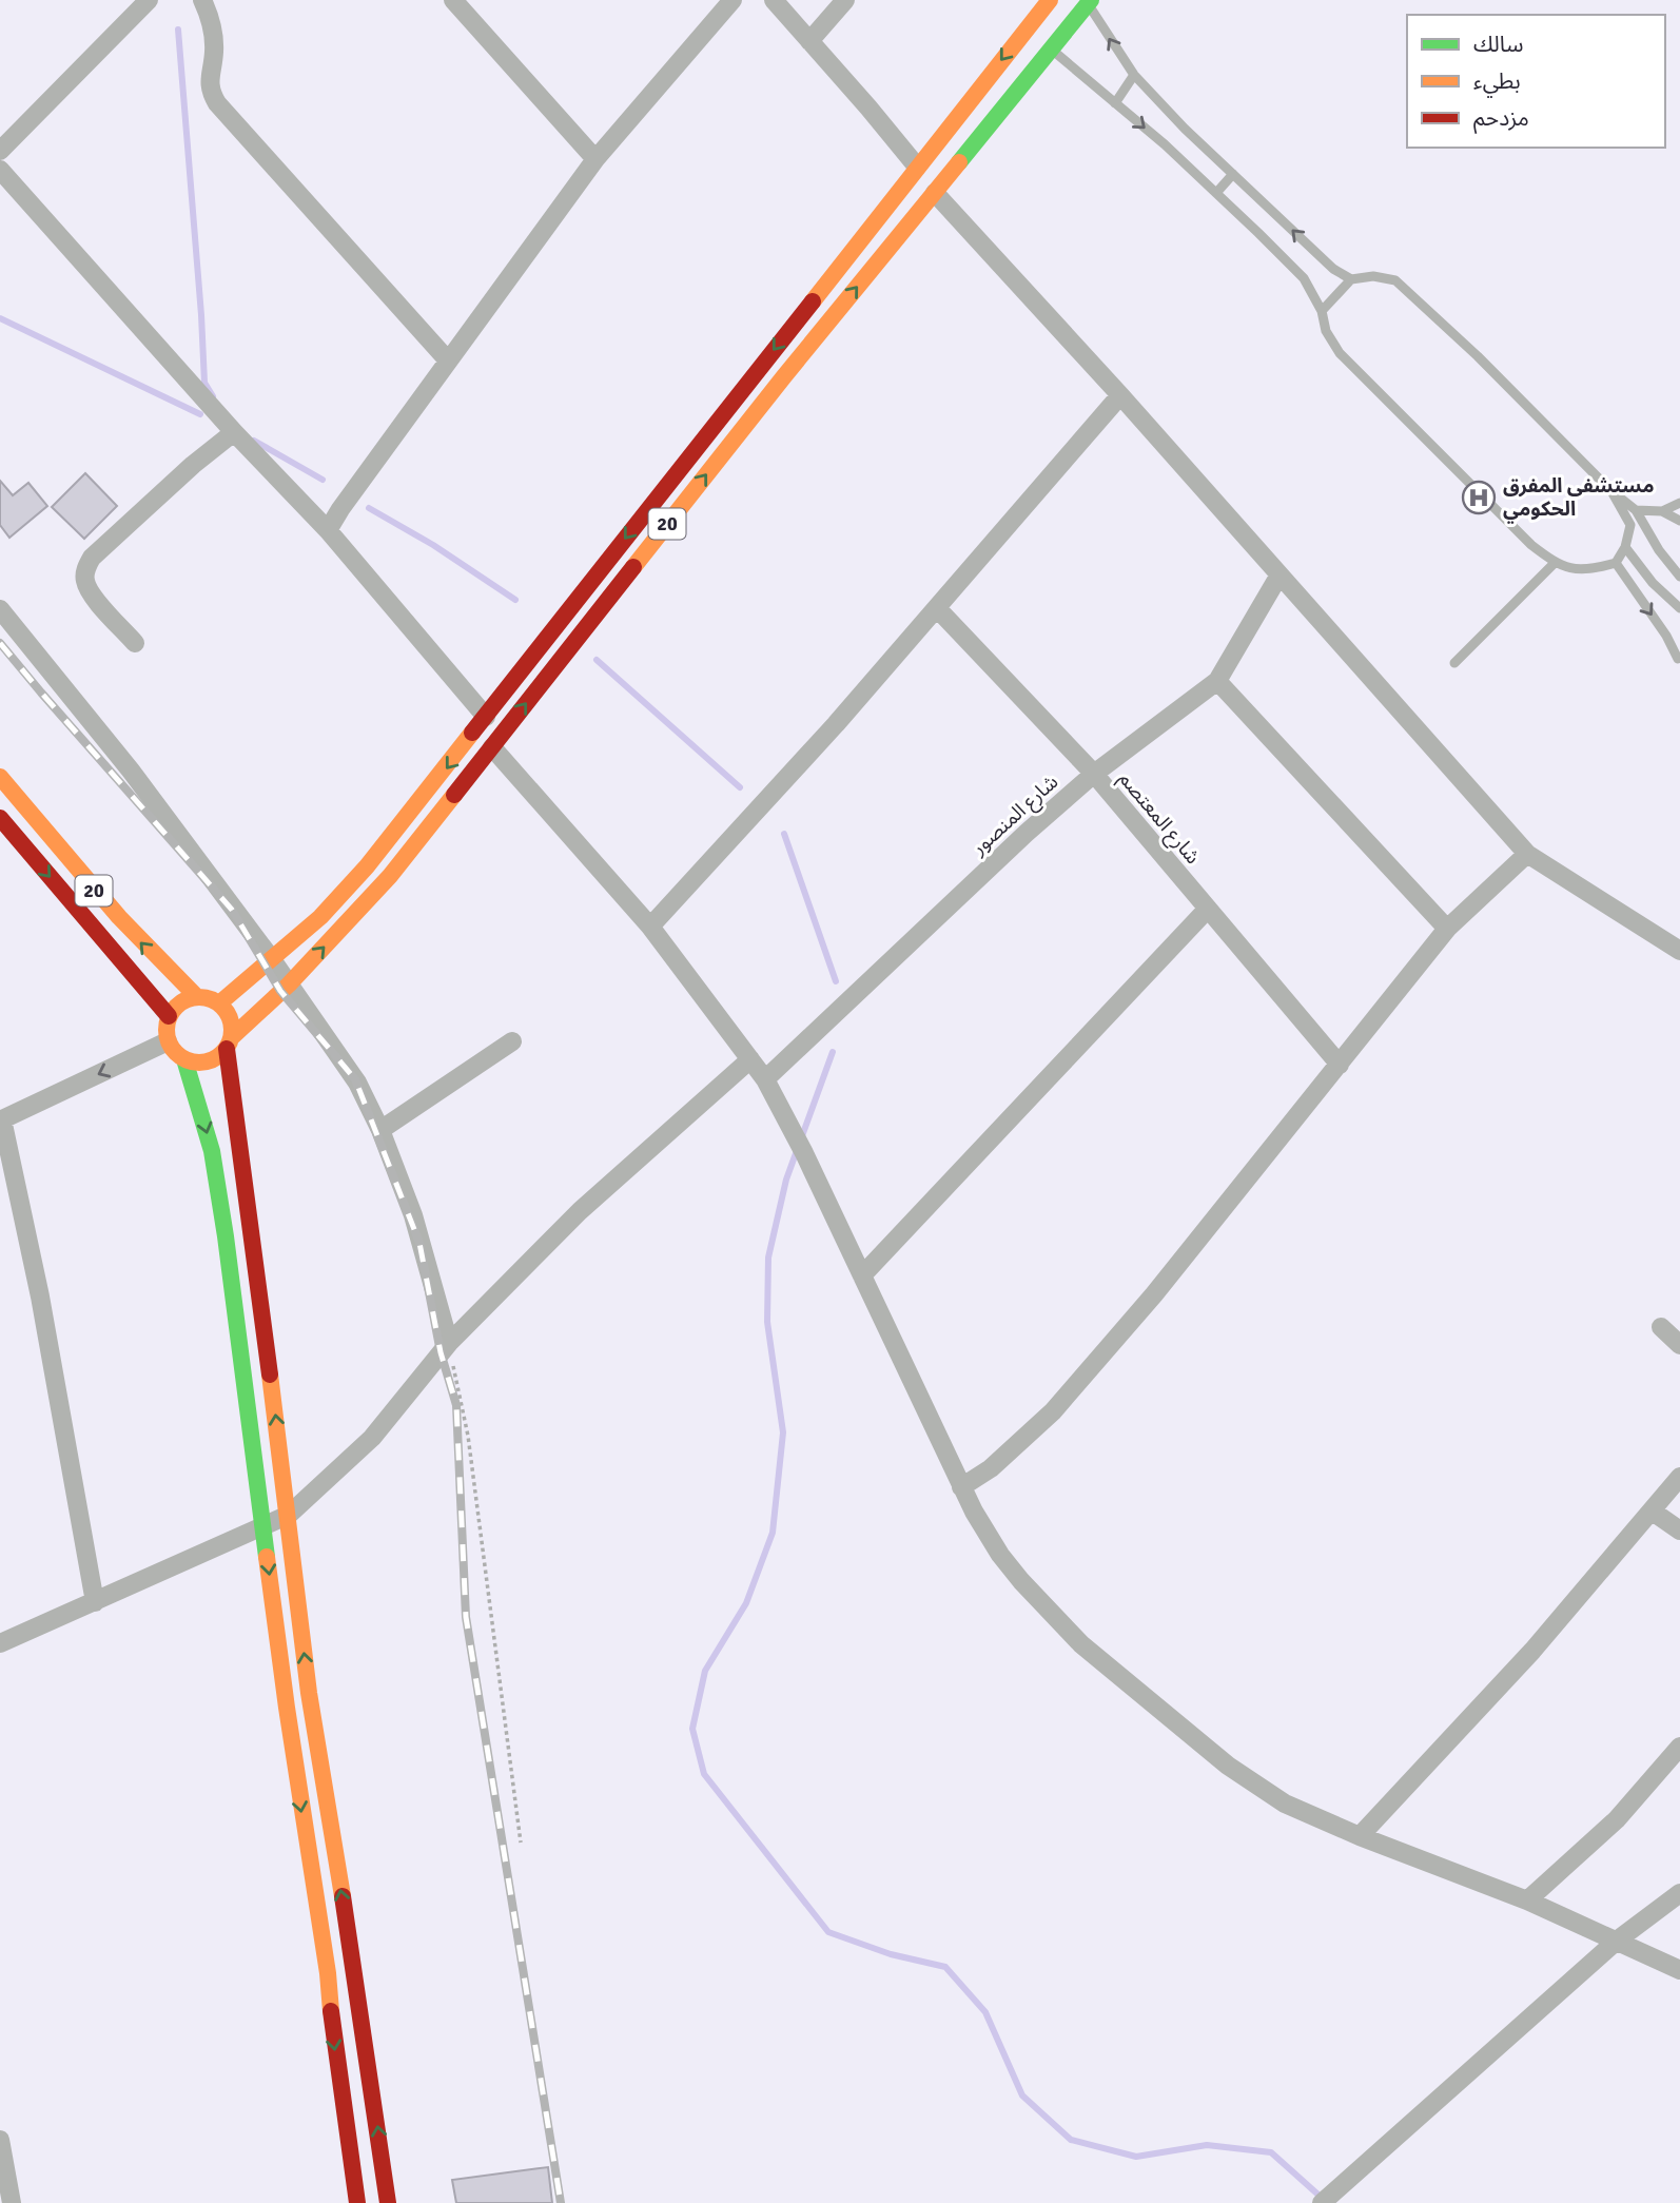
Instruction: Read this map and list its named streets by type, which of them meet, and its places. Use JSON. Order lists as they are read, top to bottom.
{
  "streets": {
    "main road": ["20"],
    "street": ["شارع المنصور", "شارع المعتصم"]
  },
  "crossings": [
    ["شارع المنصور", "شارع المعتصم"]
  ],
  "places": {
    "hospital": ["مستشفى المفرق الحكومي"]
  },
  "legend": ["سالك", "بطيء", "مزدحم"]
}
